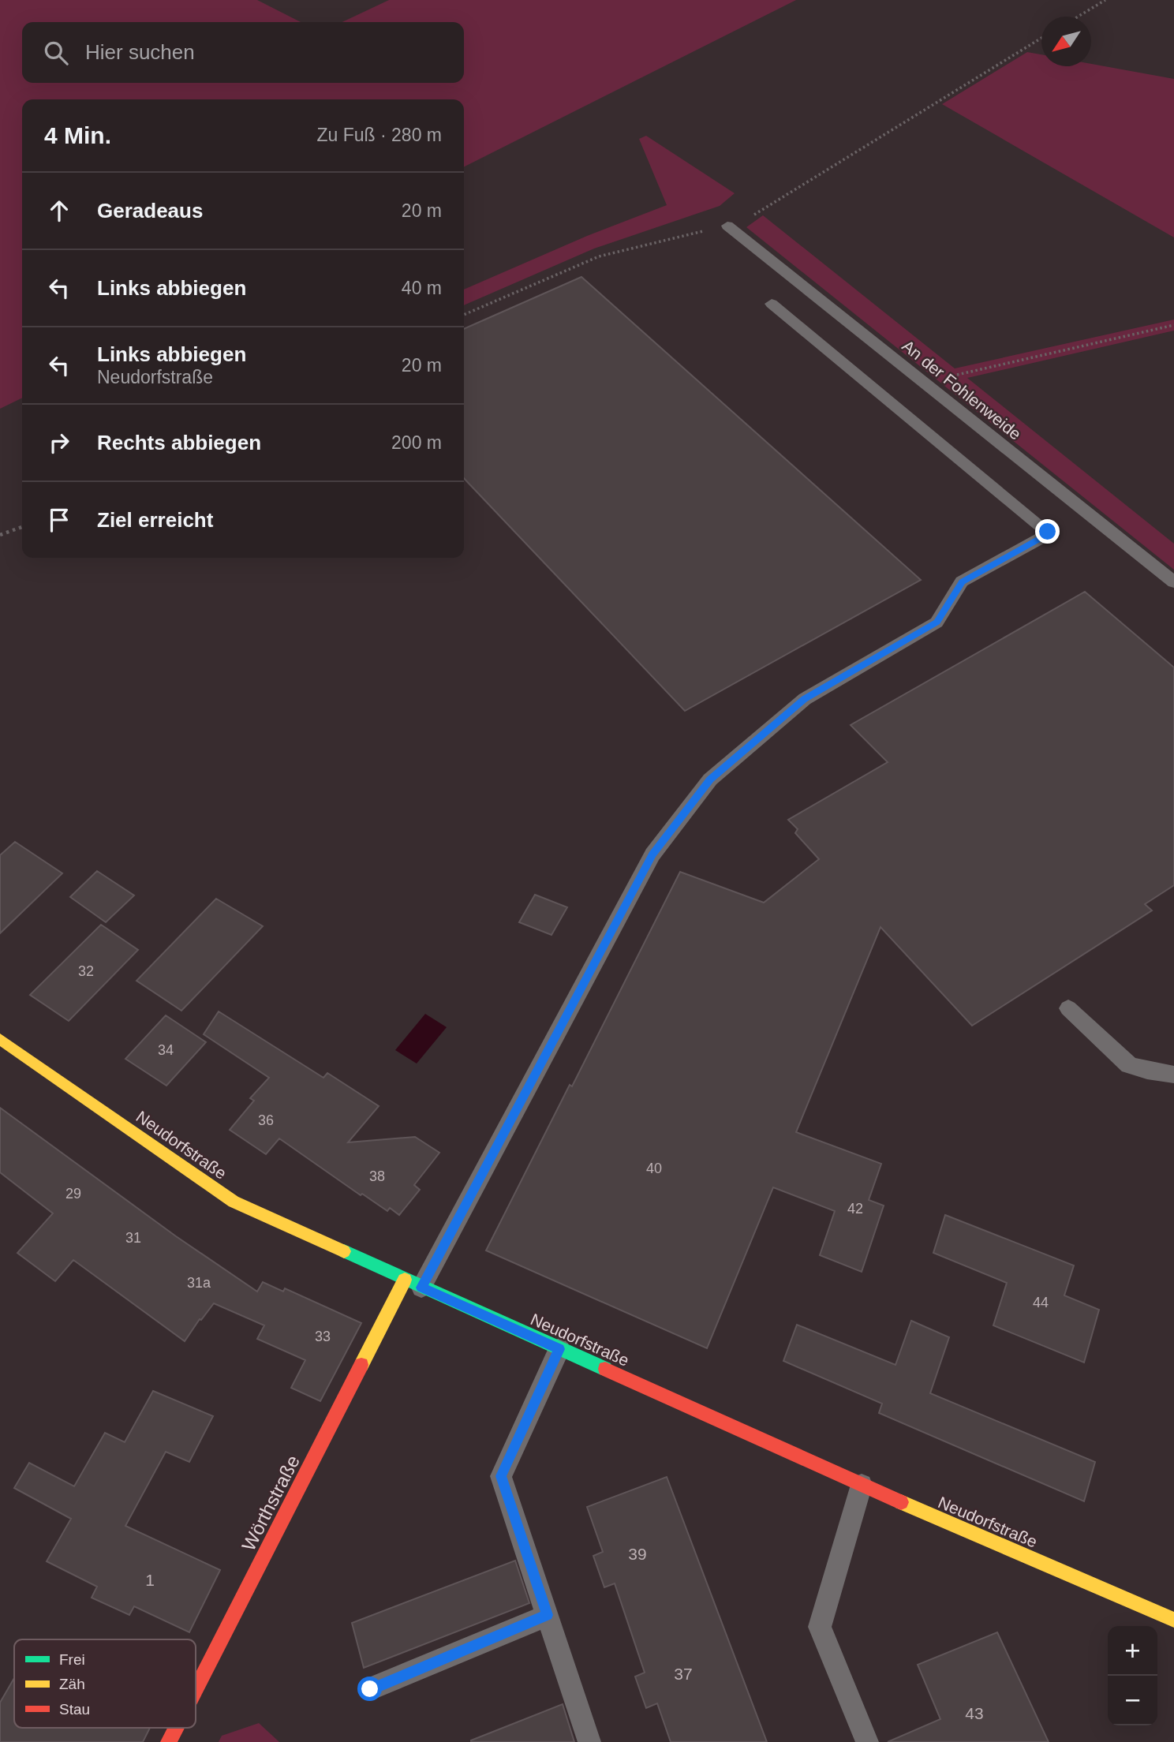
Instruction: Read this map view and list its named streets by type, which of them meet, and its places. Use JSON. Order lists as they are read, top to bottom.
{
  "streets": {
    "street": ["Neudorfstraße", "Wörthstraße"],
    "lane": ["An der Fohlenweide"]
  },
  "crossings": [
    ["Neudorfstraße", "Wörthstraße"]
  ],
  "house_numbers": [
    "32",
    "34",
    "36",
    "40",
    "38",
    "29",
    "42",
    "31",
    "31a",
    "44",
    "33",
    "39",
    "1",
    "37",
    "43"
  ],
  "legend": ["Frei", "Zäh", "Stau"],
  "north": "bottom left",
  "page": {
    "search": "Hier suchen",
    "heading": ["4 Min.", "Zu Fuß · 280 m"],
    "list": [
      ["Geradeaus", "20 m"],
      ["Links abbiegen", "40 m"],
      ["Links abbiegen", "Neudorfstraße", "20 m"],
      ["Rechts abbiegen", "200 m"],
      "Ziel erreicht"
    ],
    "map_buttons": ["+", "−"]
  }
}
